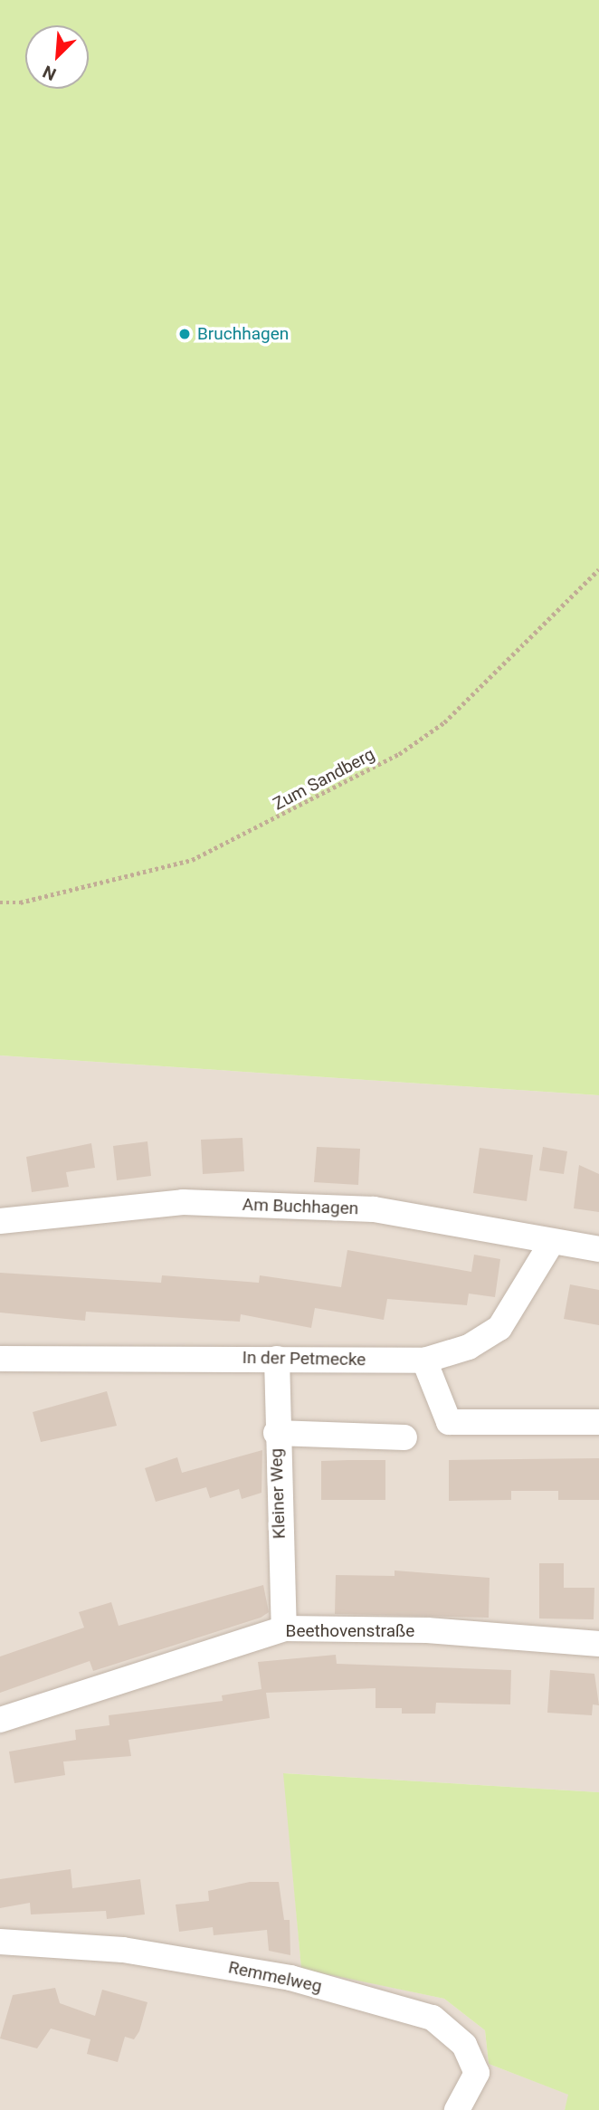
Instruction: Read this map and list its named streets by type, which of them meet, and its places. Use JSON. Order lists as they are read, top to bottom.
{
  "streets": {
    "street": [
      "Am Buchhagen",
      "In der Petmecke",
      "Kleiner Weg",
      "Beethovenstraße",
      "Remmelweg"
    ],
    "path": ["Zum Sandberg"]
  },
  "crossings": [
    ["Am Buchhagen", "In der Petmecke"],
    ["In der Petmecke", "Kleiner Weg"],
    ["Kleiner Weg", "Beethovenstraße"]
  ],
  "places": ["Bruchhagen"],
  "north": "bottom left"
}
